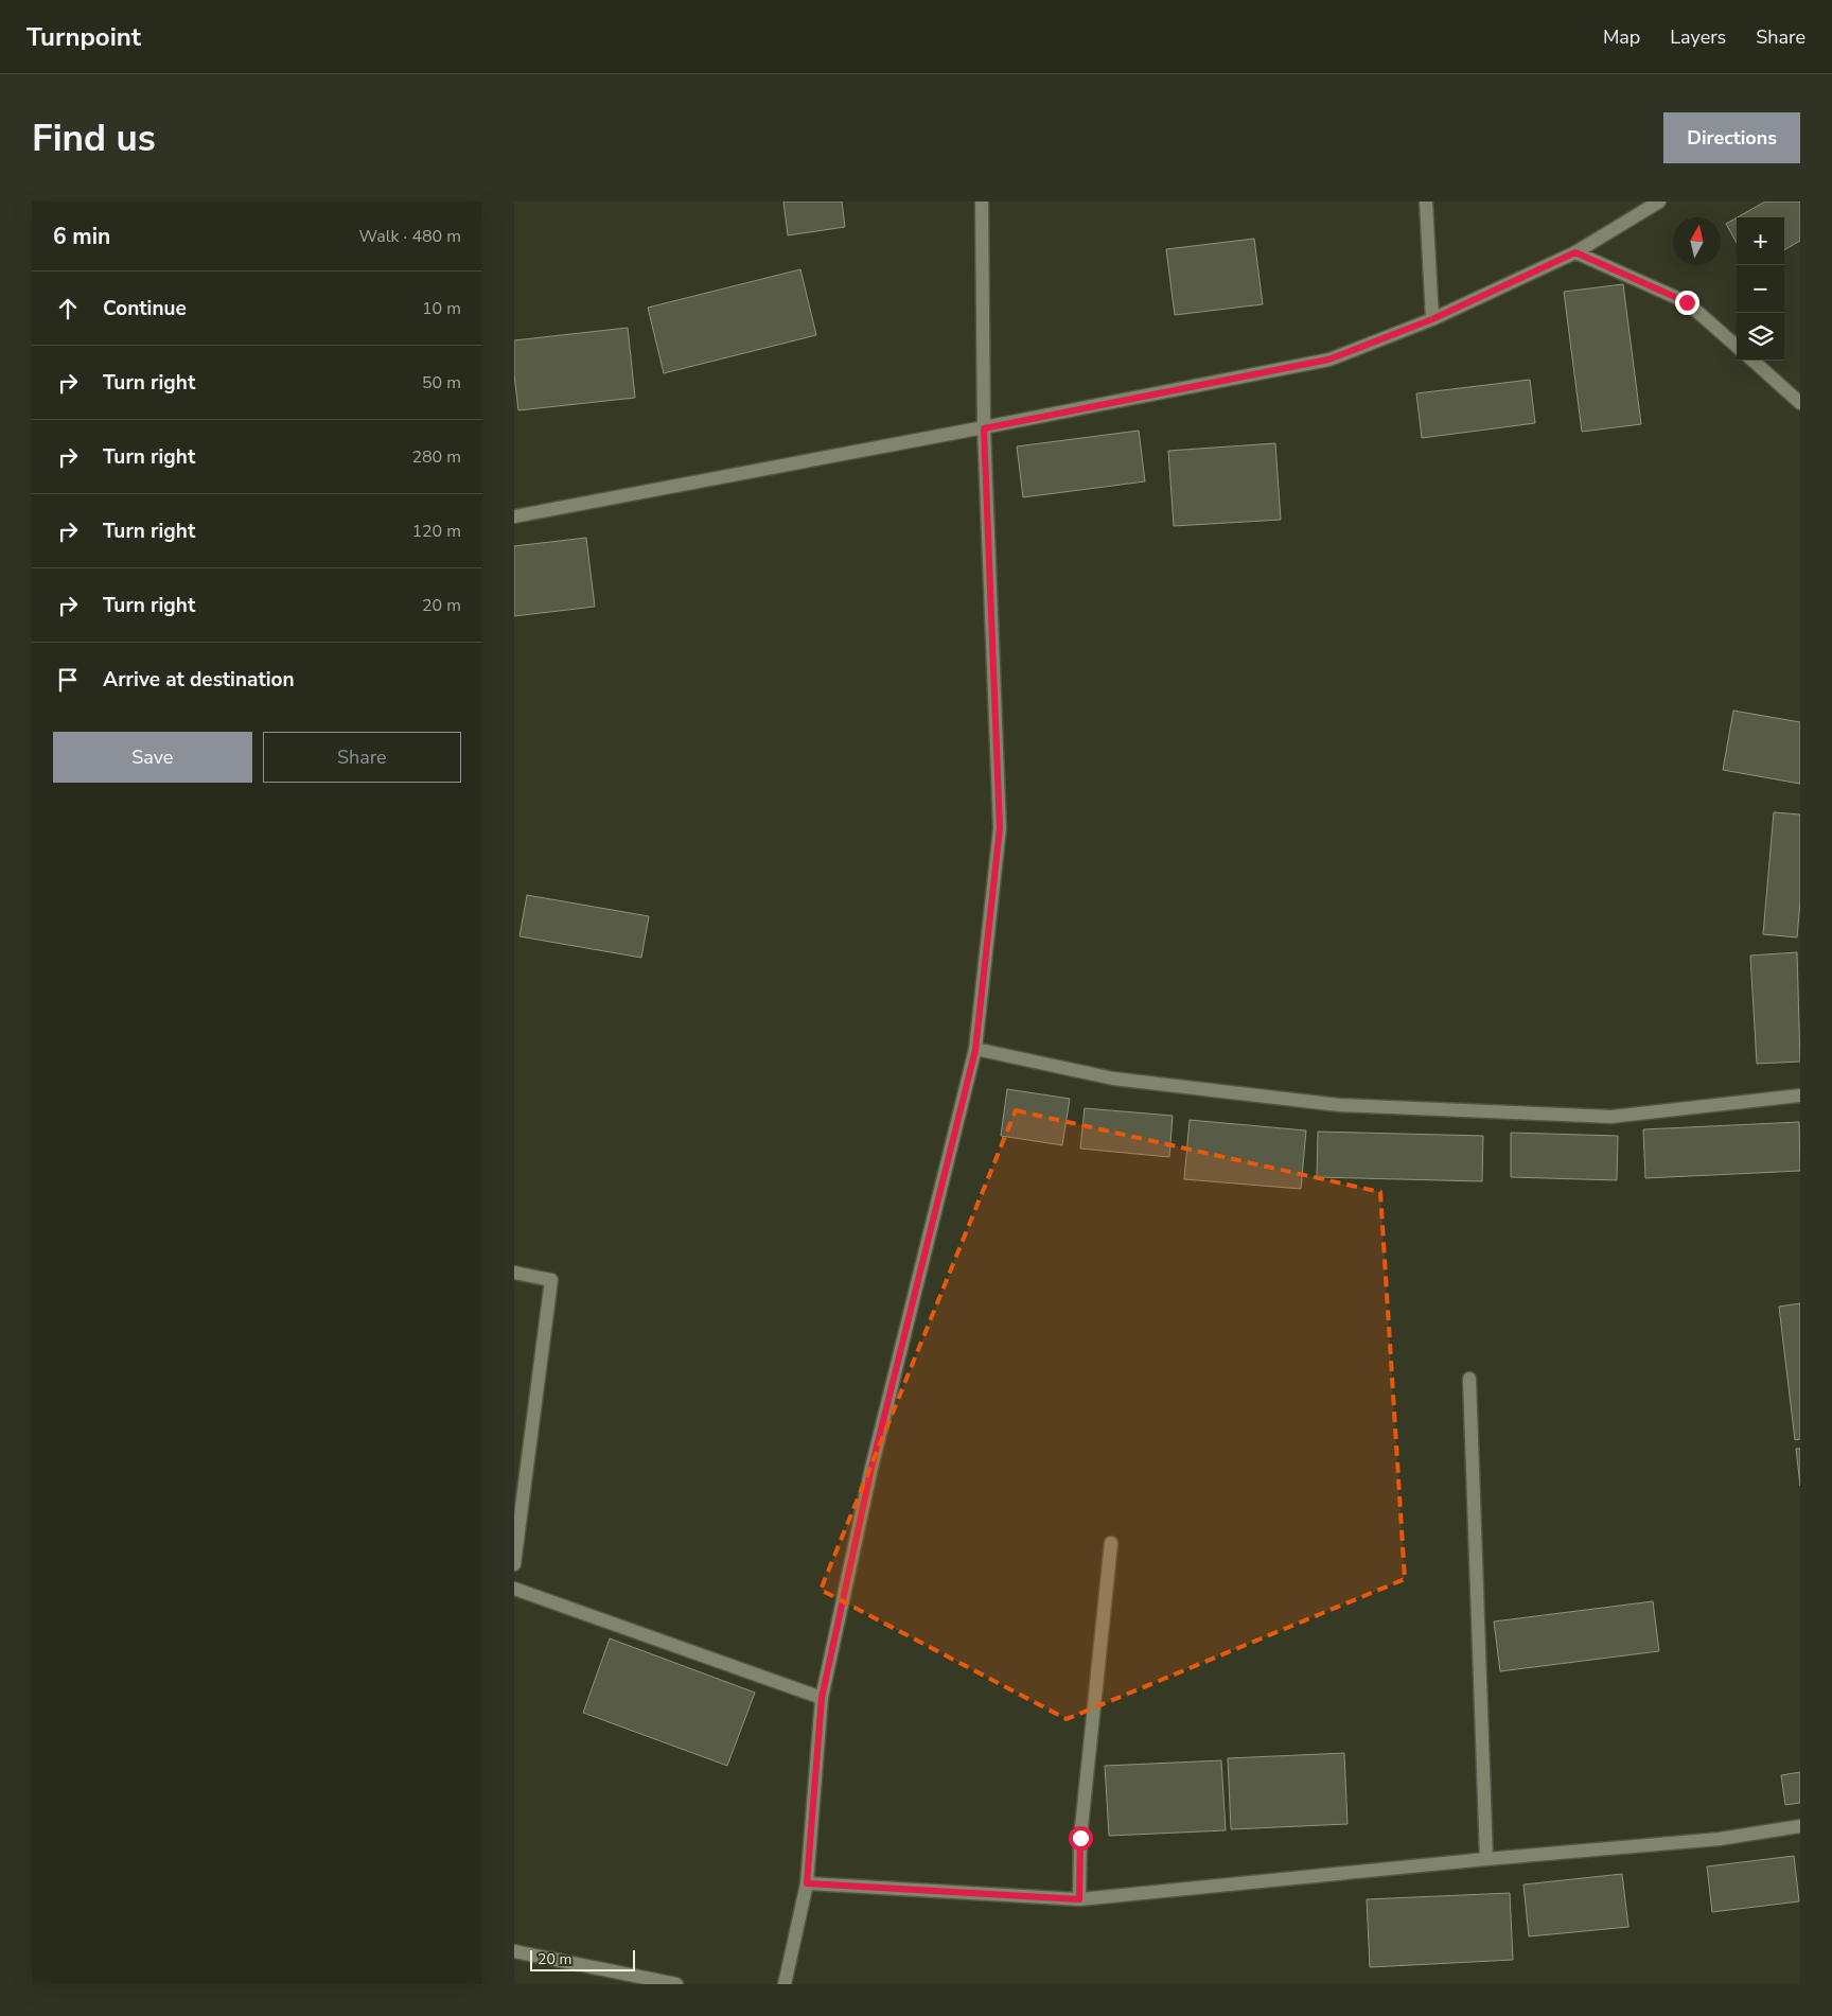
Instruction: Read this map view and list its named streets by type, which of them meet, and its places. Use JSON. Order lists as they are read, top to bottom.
{
  "scale_bar": "20 m",
  "north": "top",
  "page": {
    "header": "Turnpoint",
    "nav": ["Map", "Layers", "Share"],
    "buttons": [
      "Directions",
      ["Save", "Share"]
    ],
    "title": "Find us",
    "heading": ["6 min", "Walk · 480 m"],
    "map_buttons": ["+", "−"],
    "list": [
      ["Continue", "10 m"],
      ["Turn right", "50 m"],
      ["Turn right", "280 m"],
      ["Turn right", "120 m"],
      ["Turn right", "20 m"],
      "Arrive at destination"
    ],
    "scale": "20 m"
  }
}
